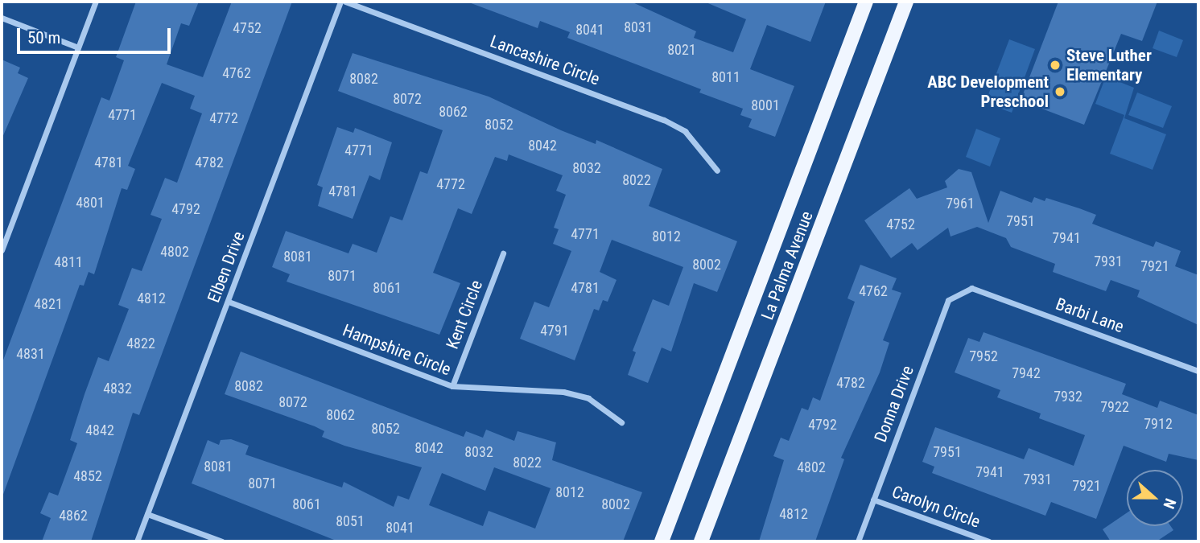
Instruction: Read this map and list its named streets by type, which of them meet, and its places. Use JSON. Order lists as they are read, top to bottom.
{
  "streets": {
    "main road": ["La Palma Avenue"],
    "street": [
      "Lancashire Circle",
      "Elben Drive",
      "Kent Circle",
      "Barbi Lane",
      "Hampshire Circle",
      "Donna Drive",
      "Carolyn Circle"
    ]
  },
  "crossings": [
    ["Elben Drive", "Hampshire Circle"],
    ["Kent Circle", "Hampshire Circle"],
    ["Barbi Lane", "Donna Drive"],
    ["Donna Drive", "Carolyn Circle"]
  ],
  "places": ["Steve Luther Elementary", "ABC Development Preschool"],
  "house_numbers": [
    "8031",
    "4752",
    "8041",
    "8021",
    "4762",
    "8011",
    "8082",
    "8072",
    "8001",
    "8062",
    "4771",
    "4772",
    "8052",
    "8042",
    "4771",
    "4781",
    "4782",
    "8032",
    "8022",
    "4772",
    "4781",
    "4801",
    "7961",
    "4792",
    "7951",
    "4752",
    "4771",
    "8012",
    "7941",
    "4802",
    "8081",
    "7931",
    "4811",
    "8002",
    "7921",
    "8071",
    "8061",
    "4781",
    "4762",
    "4812",
    "4821",
    "4791",
    "4822",
    "4831",
    "7952",
    "7942",
    "4782",
    "8082",
    "4832",
    "7932",
    "8072",
    "7922",
    "8062",
    "7912",
    "4792",
    "8052",
    "4842",
    "8042",
    "8032",
    "7951",
    "8022",
    "8081",
    "4802",
    "7941",
    "4852",
    "7931",
    "8071",
    "7921",
    "8012",
    "8061",
    "8002",
    "4812",
    "4862",
    "8051",
    "8041"
  ],
  "scale_bar": "50 m",
  "north": "right"
}
